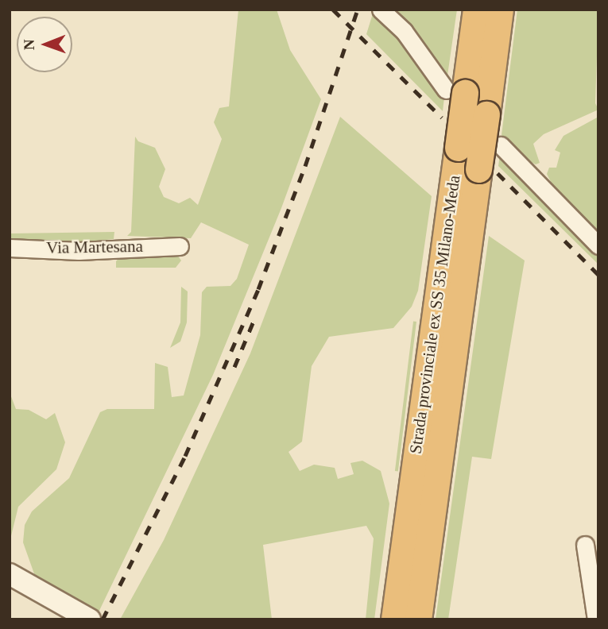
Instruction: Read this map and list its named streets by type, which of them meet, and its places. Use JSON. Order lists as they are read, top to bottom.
{
  "streets": {
    "highway": ["Strada provinciale ex SS 35 Milano-Meda"],
    "street": ["Via Martesana"]
  },
  "north": "left"
}
